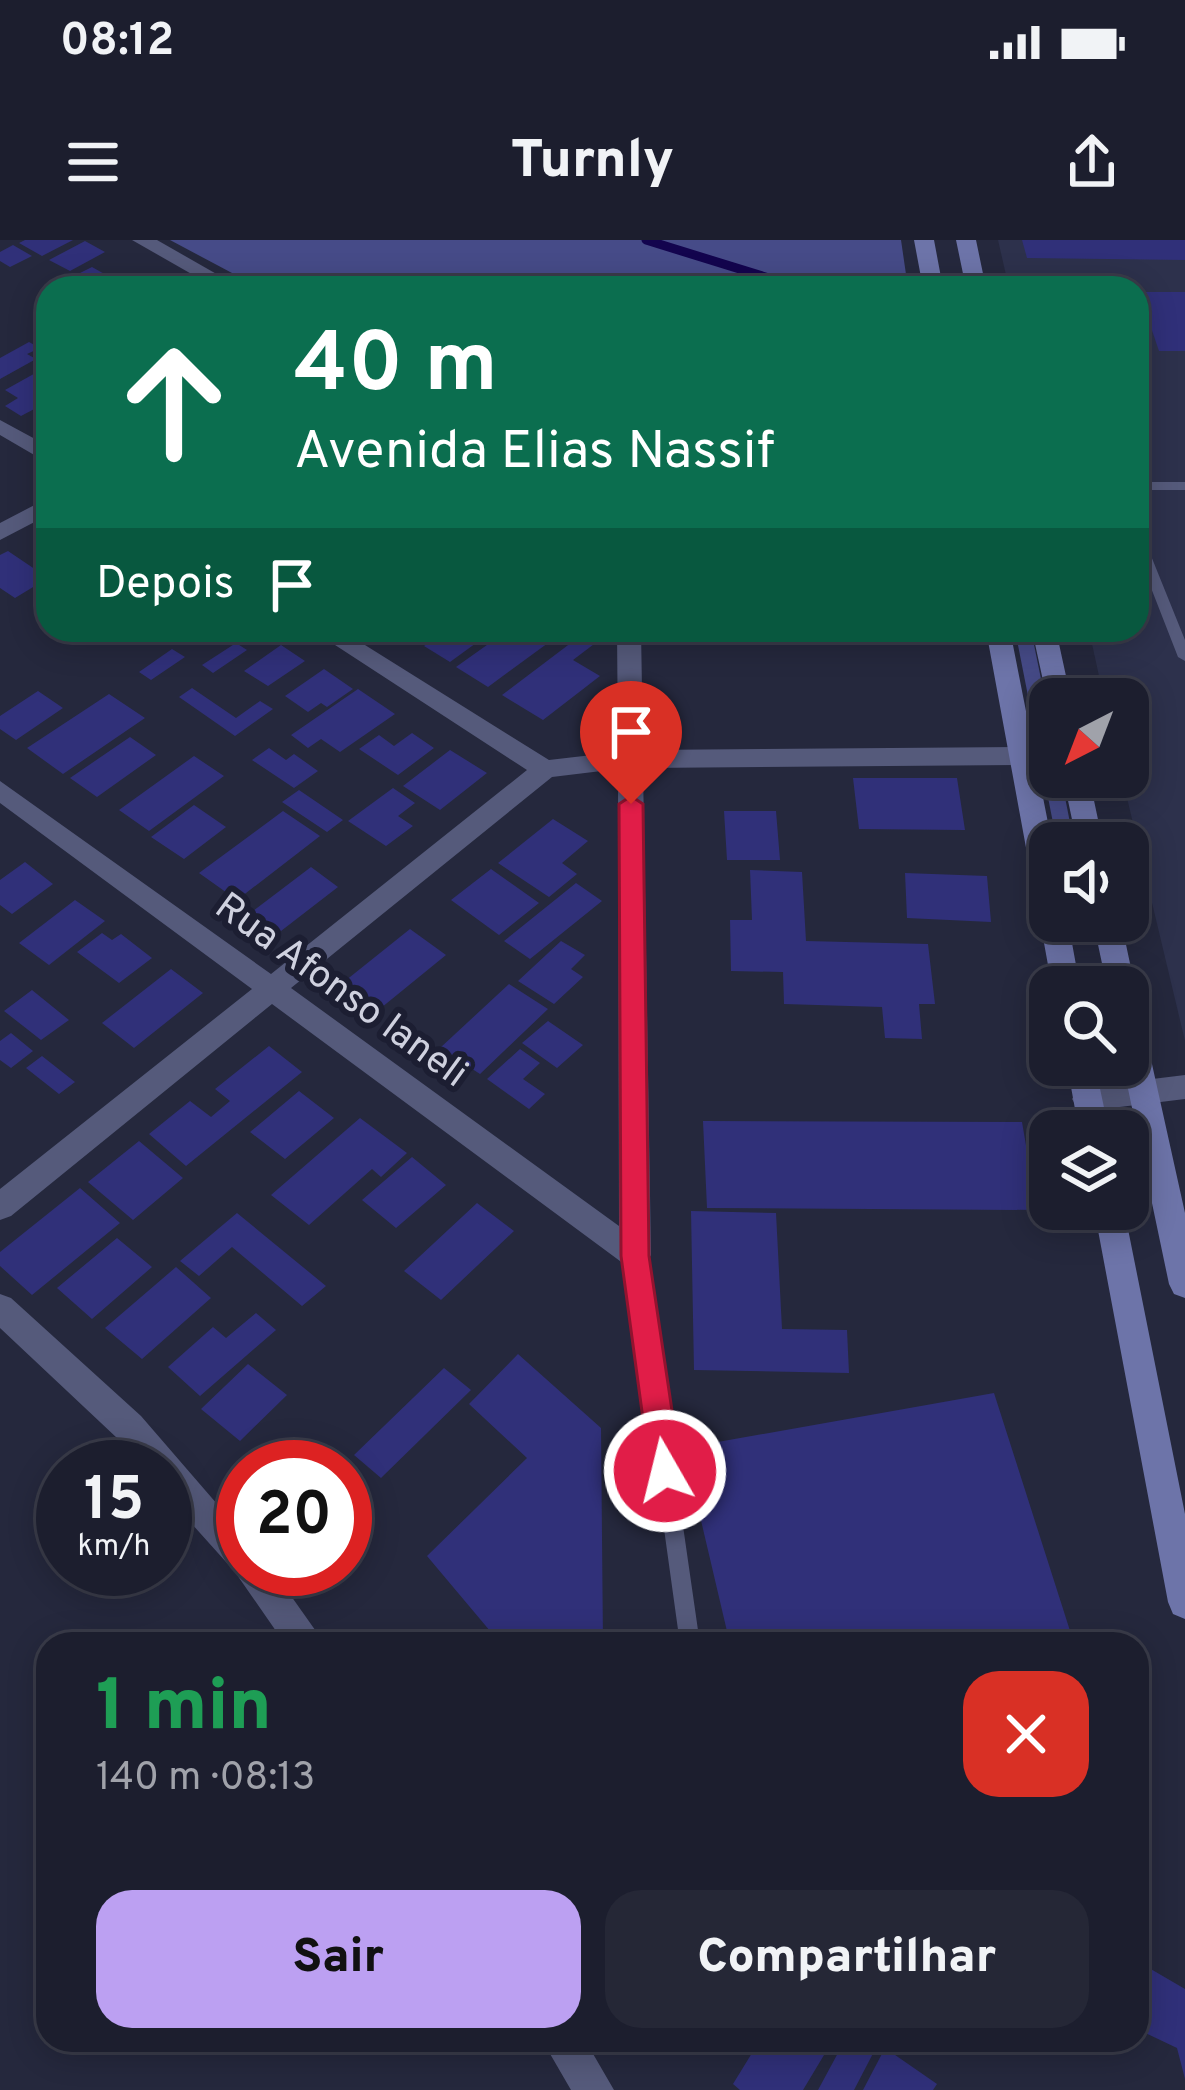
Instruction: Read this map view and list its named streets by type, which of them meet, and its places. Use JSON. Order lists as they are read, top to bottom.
{
  "streets": {
    "street": ["Rua Afonso Ianeli"]
  },
  "north": "bottom left",
  "page": {
    "status": "08:12",
    "header": "Turnly",
    "turn": ["40 m", "Avenida Elias Nassif"],
    "then": "Depois",
    "speed": "15 km/h",
    "limit": "20",
    "heading": ["1 min", "140 m · 08:13"],
    "buttons": ["Sair", "Compartilhar"]
  }
}
